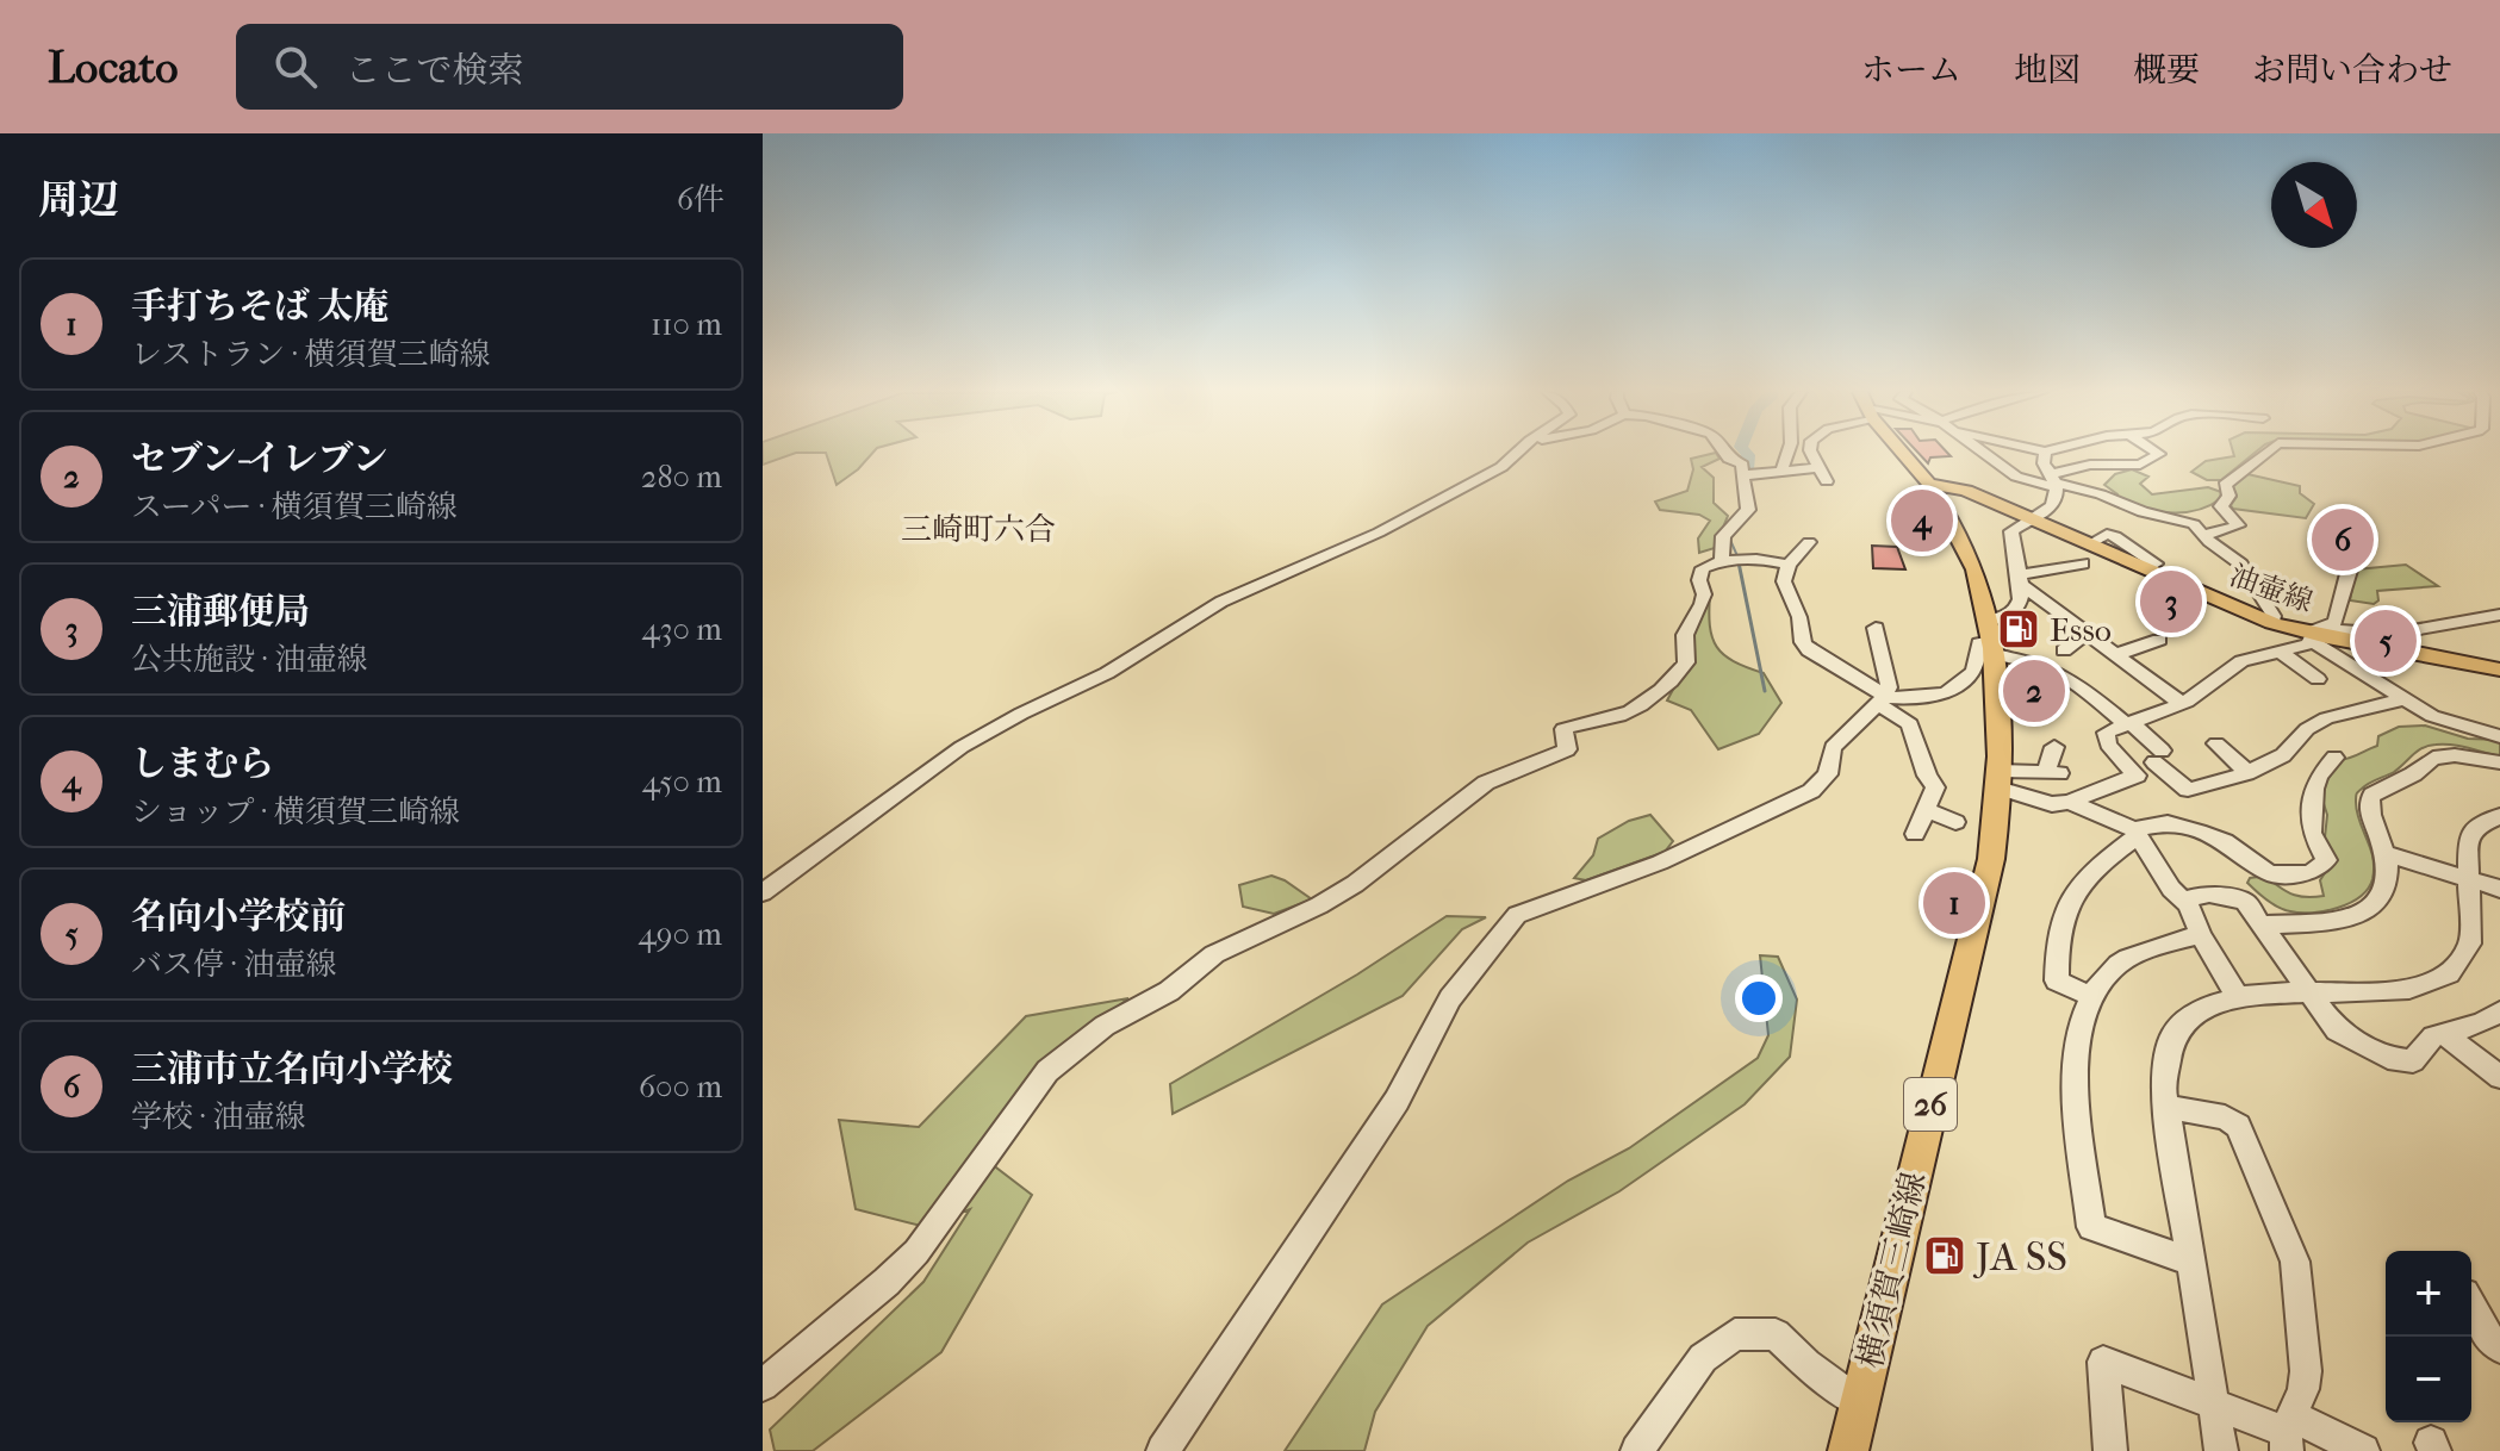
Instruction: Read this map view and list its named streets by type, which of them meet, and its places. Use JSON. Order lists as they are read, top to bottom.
{
  "streets": {
    "main road": ["油壷線", "26", "横須賀三崎線"]
  },
  "crossings": [
    ["油壷線", "横須賀三崎線"]
  ],
  "districts": ["三崎町六合"],
  "places": {
    "fuel station": ["Esso", "JA SS"]
  },
  "north": "bottom right",
  "page": {
    "header": "Locato",
    "search": "ここで検索",
    "nav": [
      "ホーム",
      "地図",
      "概要",
      "お問い合わせ"
    ],
    "heading": ["周辺", "6件"],
    "list": [
      {
        "mark": "1",
        "name": "手打ちそば 太庵",
        "note": "レストラン · 横須賀三崎線",
        "value": "110 m"
      },
      {
        "mark": "2",
        "name": "セブン-イレブン",
        "note": "スーパー · 横須賀三崎線",
        "value": "280 m"
      },
      {
        "mark": "3",
        "name": "三浦郵便局",
        "note": "公共施設 · 油壷線",
        "value": "430 m"
      },
      {
        "mark": "4",
        "name": "しまむら",
        "note": "ショップ · 横須賀三崎線",
        "value": "450 m"
      },
      {
        "mark": "5",
        "name": "名向小学校前",
        "note": "バス停 · 油壷線",
        "value": "490 m"
      },
      {
        "mark": "6",
        "name": "三浦市立名向小学校",
        "note": "学校 · 油壷線",
        "value": "600 m"
      }
    ],
    "pins": [
      "4",
      "6",
      "3",
      "5",
      "2",
      "1"
    ],
    "map_buttons": ["+", "−"]
  }
}
